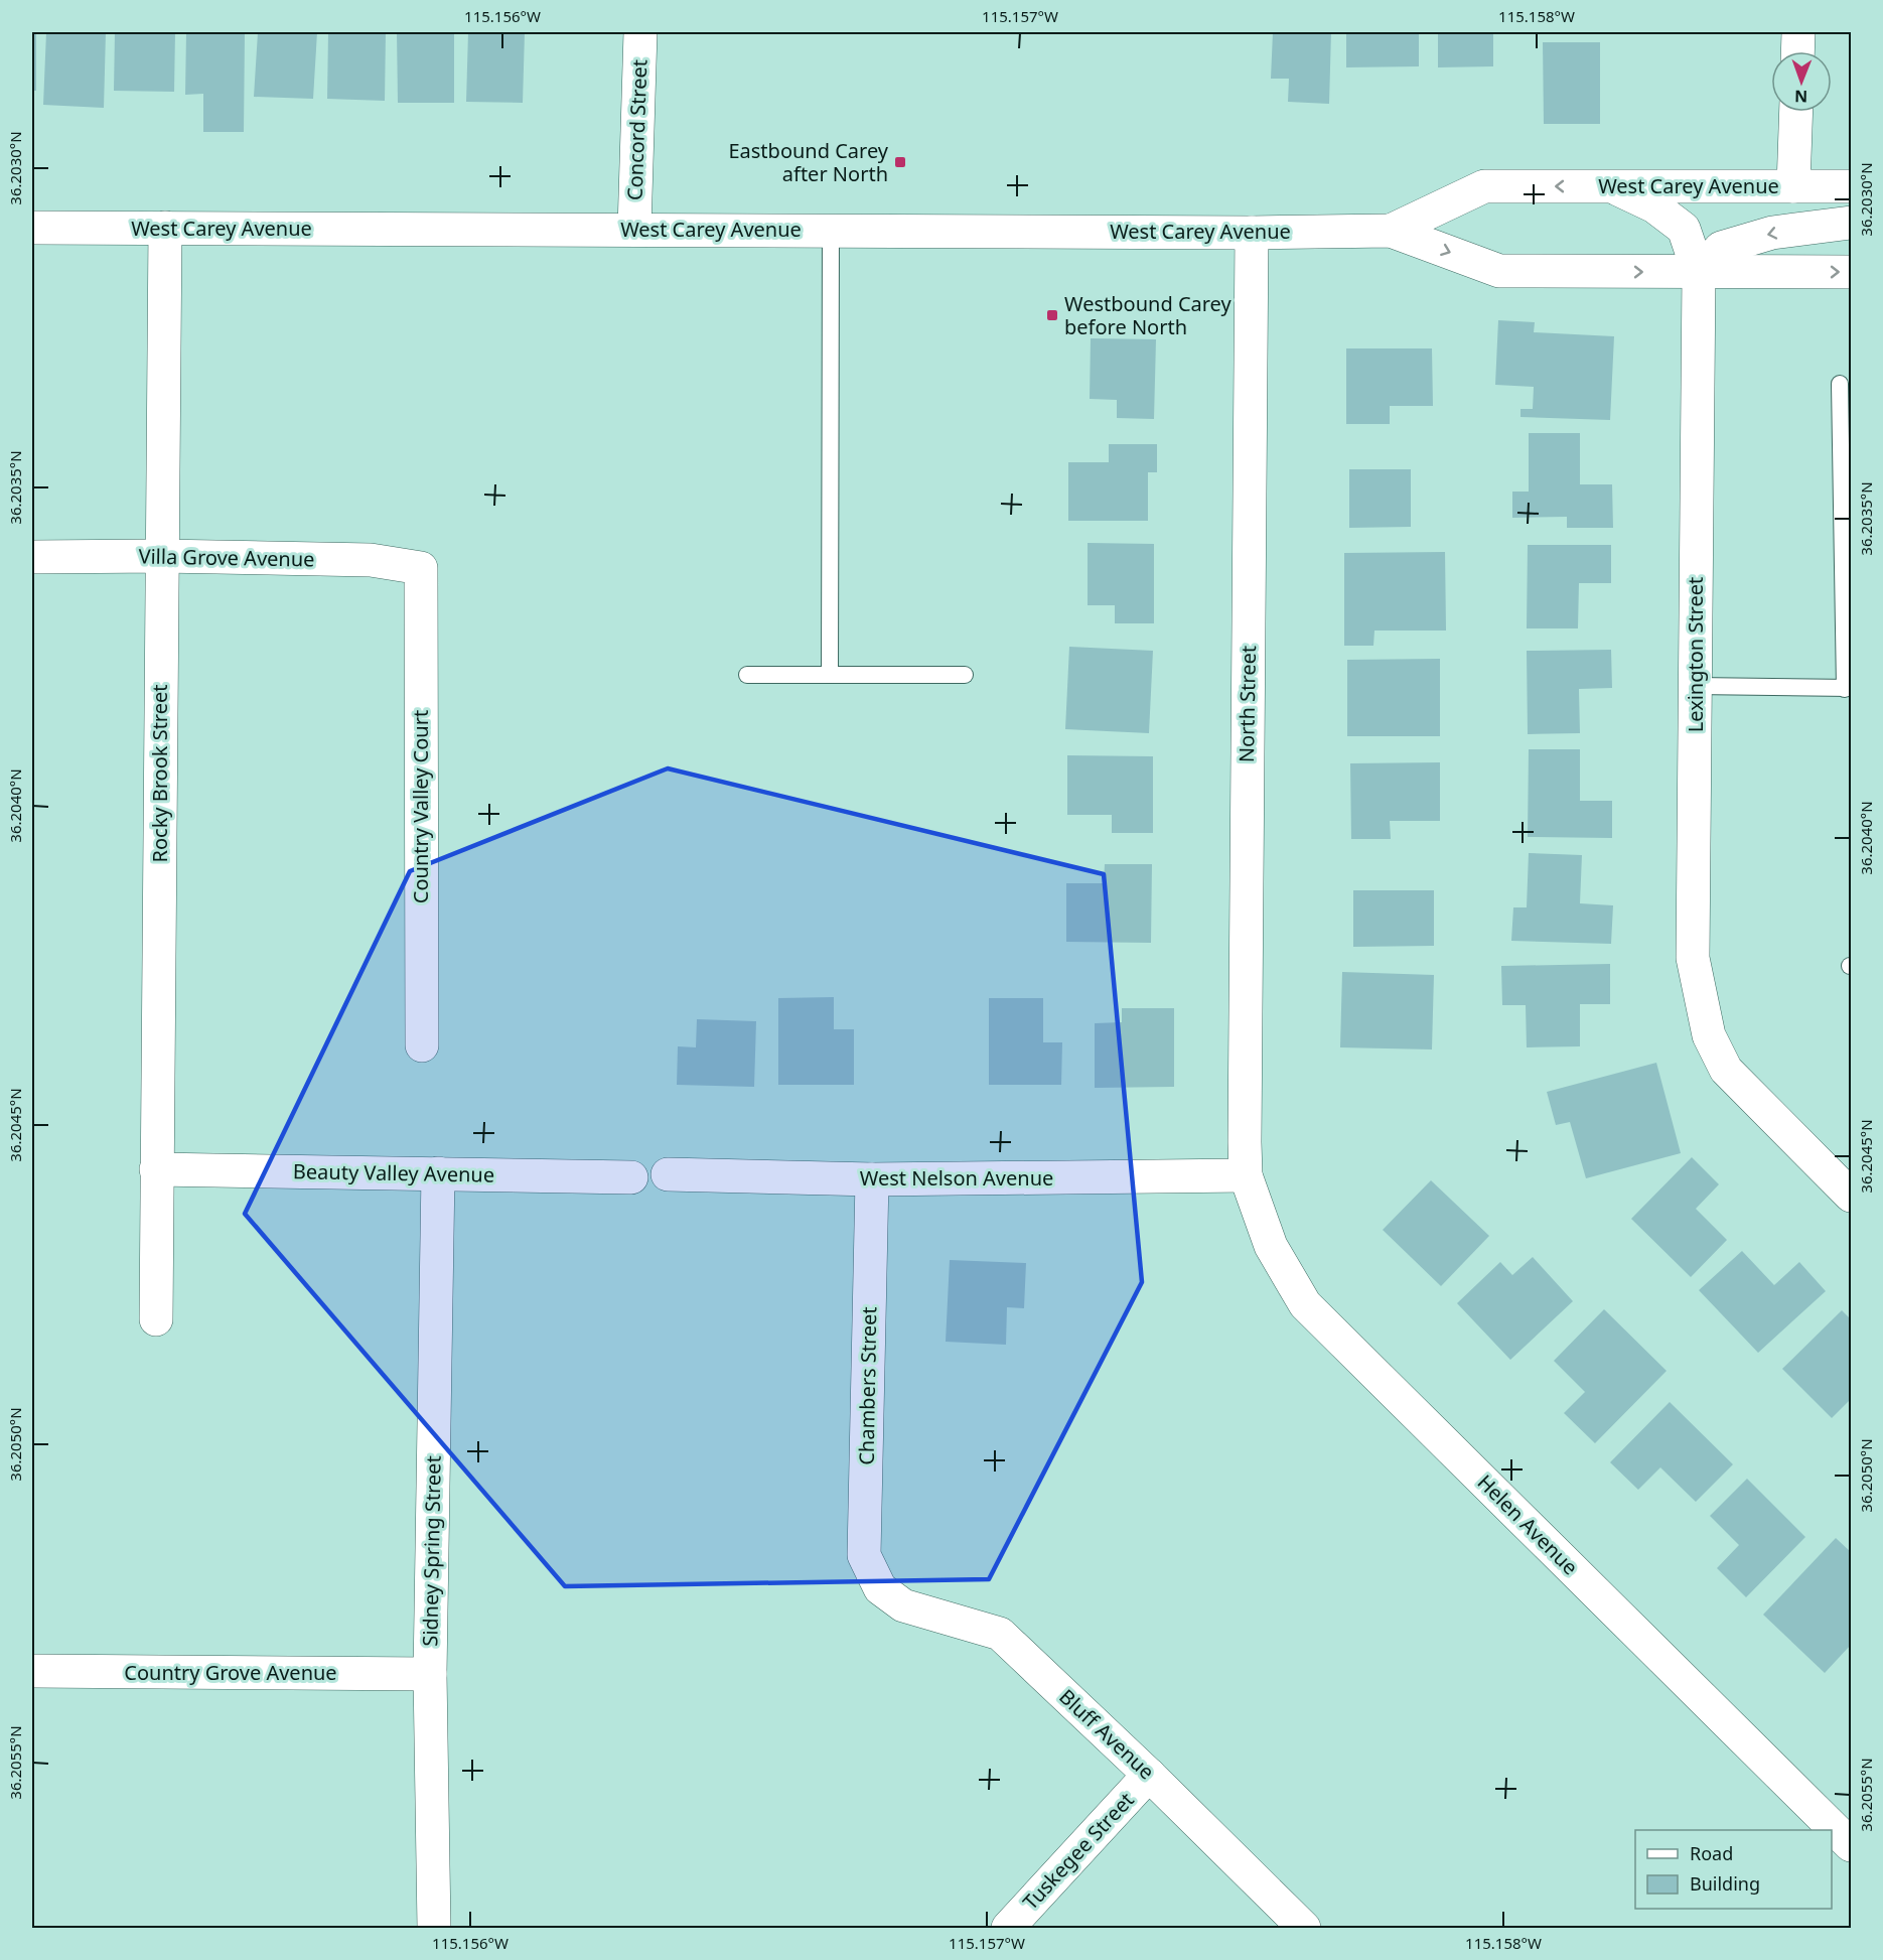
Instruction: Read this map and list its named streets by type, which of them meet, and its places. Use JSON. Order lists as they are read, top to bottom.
{
  "streets": {
    "street": [
      "Concord Street",
      "West Carey Avenue",
      "Villa Grove Avenue",
      "Lexington Street",
      "North Street",
      "Rocky Brook Street",
      "Country Valley Court",
      "Beauty Valley Avenue",
      "West Nelson Avenue",
      "Chambers Street",
      "Helen Avenue",
      "Sidney Spring Street",
      "Country Grove Avenue",
      "Bluff Avenue",
      "Tuskegee Street"
    ]
  },
  "crossings": [
    ["Concord Street", "West Carey Avenue"],
    ["West Carey Avenue", "Lexington Street"],
    ["West Carey Avenue", "North Street"],
    ["West Carey Avenue", "Rocky Brook Street"],
    ["Villa Grove Avenue", "Rocky Brook Street"],
    ["Villa Grove Avenue", "Country Valley Court"],
    ["North Street", "West Nelson Avenue"],
    ["North Street", "Helen Avenue"],
    ["Rocky Brook Street", "Beauty Valley Avenue"],
    ["Beauty Valley Avenue", "Sidney Spring Street"],
    ["West Nelson Avenue", "Chambers Street"],
    ["West Nelson Avenue", "Helen Avenue"],
    ["Chambers Street", "Bluff Avenue"],
    ["Sidney Spring Street", "Country Grove Avenue"],
    ["Bluff Avenue", "Tuskegee Street"]
  ],
  "places": {
    "transit": ["Eastbound Carey after North", "Westbound Carey before North"]
  },
  "legend": ["Road", "Building"],
  "north": "bottom",
  "coordinates": [
    "115.156°W",
    "115.157°W",
    "115.158°W",
    "36.2030°N",
    "36.2035°N",
    "36.2040°N",
    "36.2045°N",
    "36.2050°N",
    "36.2055°N"
  ]
}
